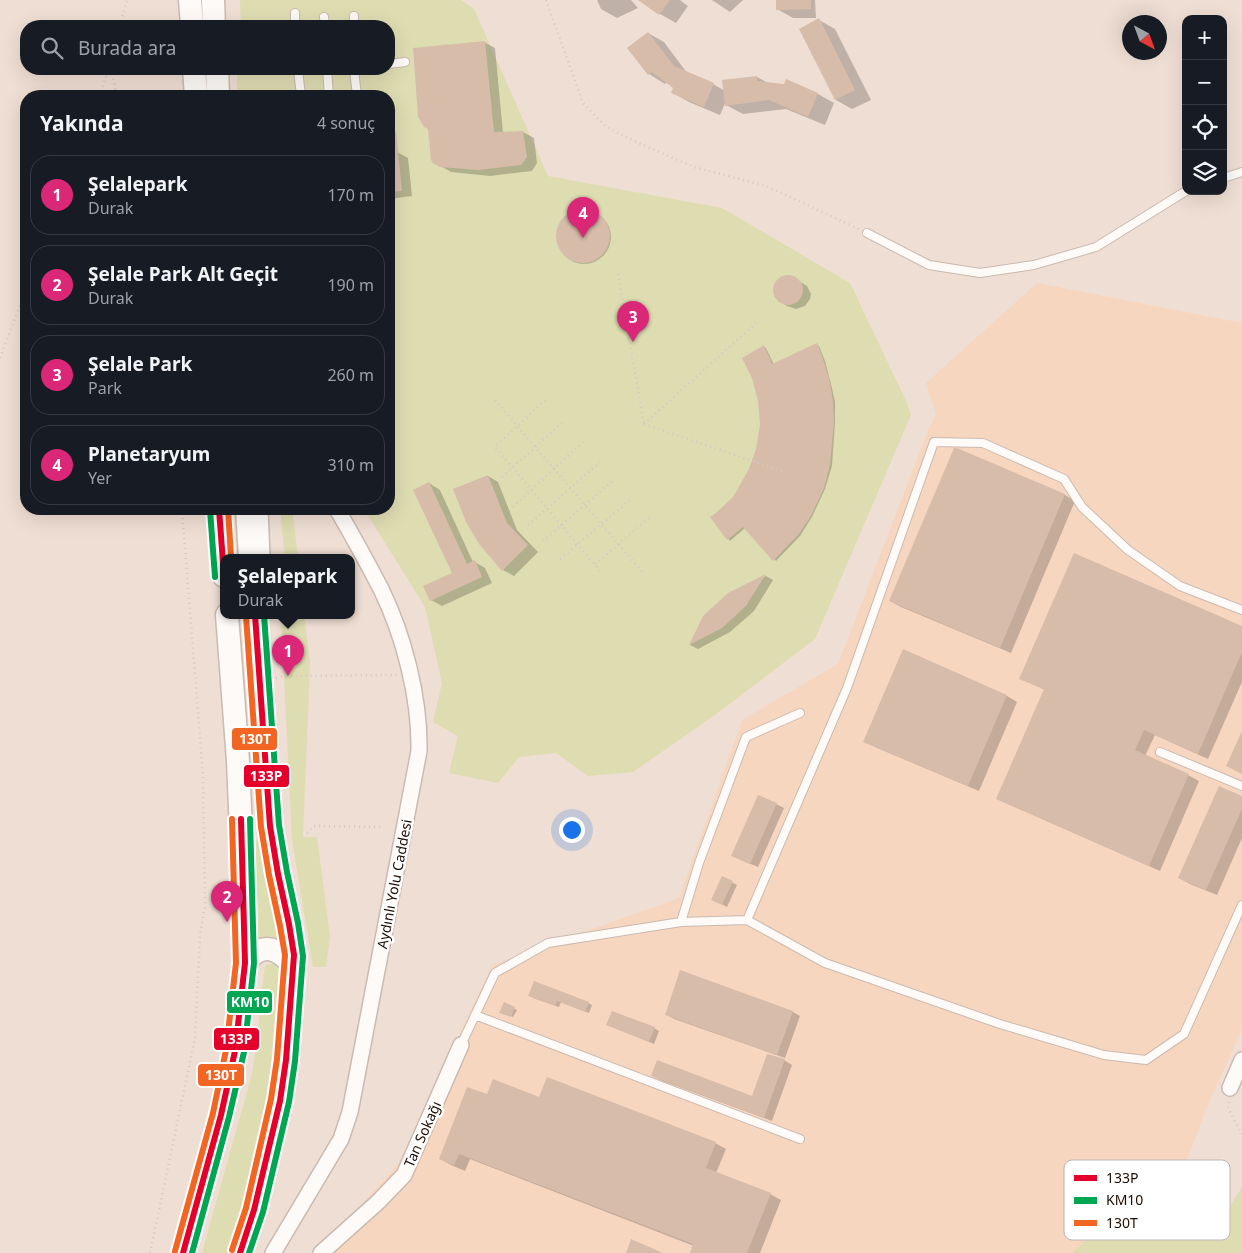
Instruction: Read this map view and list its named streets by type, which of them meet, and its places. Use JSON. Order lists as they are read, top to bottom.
{
  "streets": {
    "street": ["Aydınlı Yolu Caddesi", "Tan Sokağı"]
  },
  "lines": ["transit line 133P", "transit line KM10", "transit line 130T"],
  "legend": ["133P", "KM10", "130T"],
  "north": "bottom right",
  "page": {
    "map_buttons": ["+", "−"],
    "search": "Burada ara",
    "heading": ["Yakında", "4 sonuç"],
    "list": [
      {
        "mark": "1",
        "name": "Şelalepark",
        "note": "Durak",
        "value": "170 m"
      },
      {
        "mark": "2",
        "name": "Şelale Park Alt Geçit",
        "note": "Durak",
        "value": "190 m"
      },
      {
        "mark": "3",
        "name": "Şelale Park",
        "note": "Park",
        "value": "260 m"
      },
      {
        "mark": "4",
        "name": "Planetaryum",
        "note": "Yer",
        "value": "310 m"
      }
    ],
    "pins": [
      "4",
      "3",
      "1",
      "2"
    ],
    "popup": ["Şelalepark", "Durak"]
  }
}
